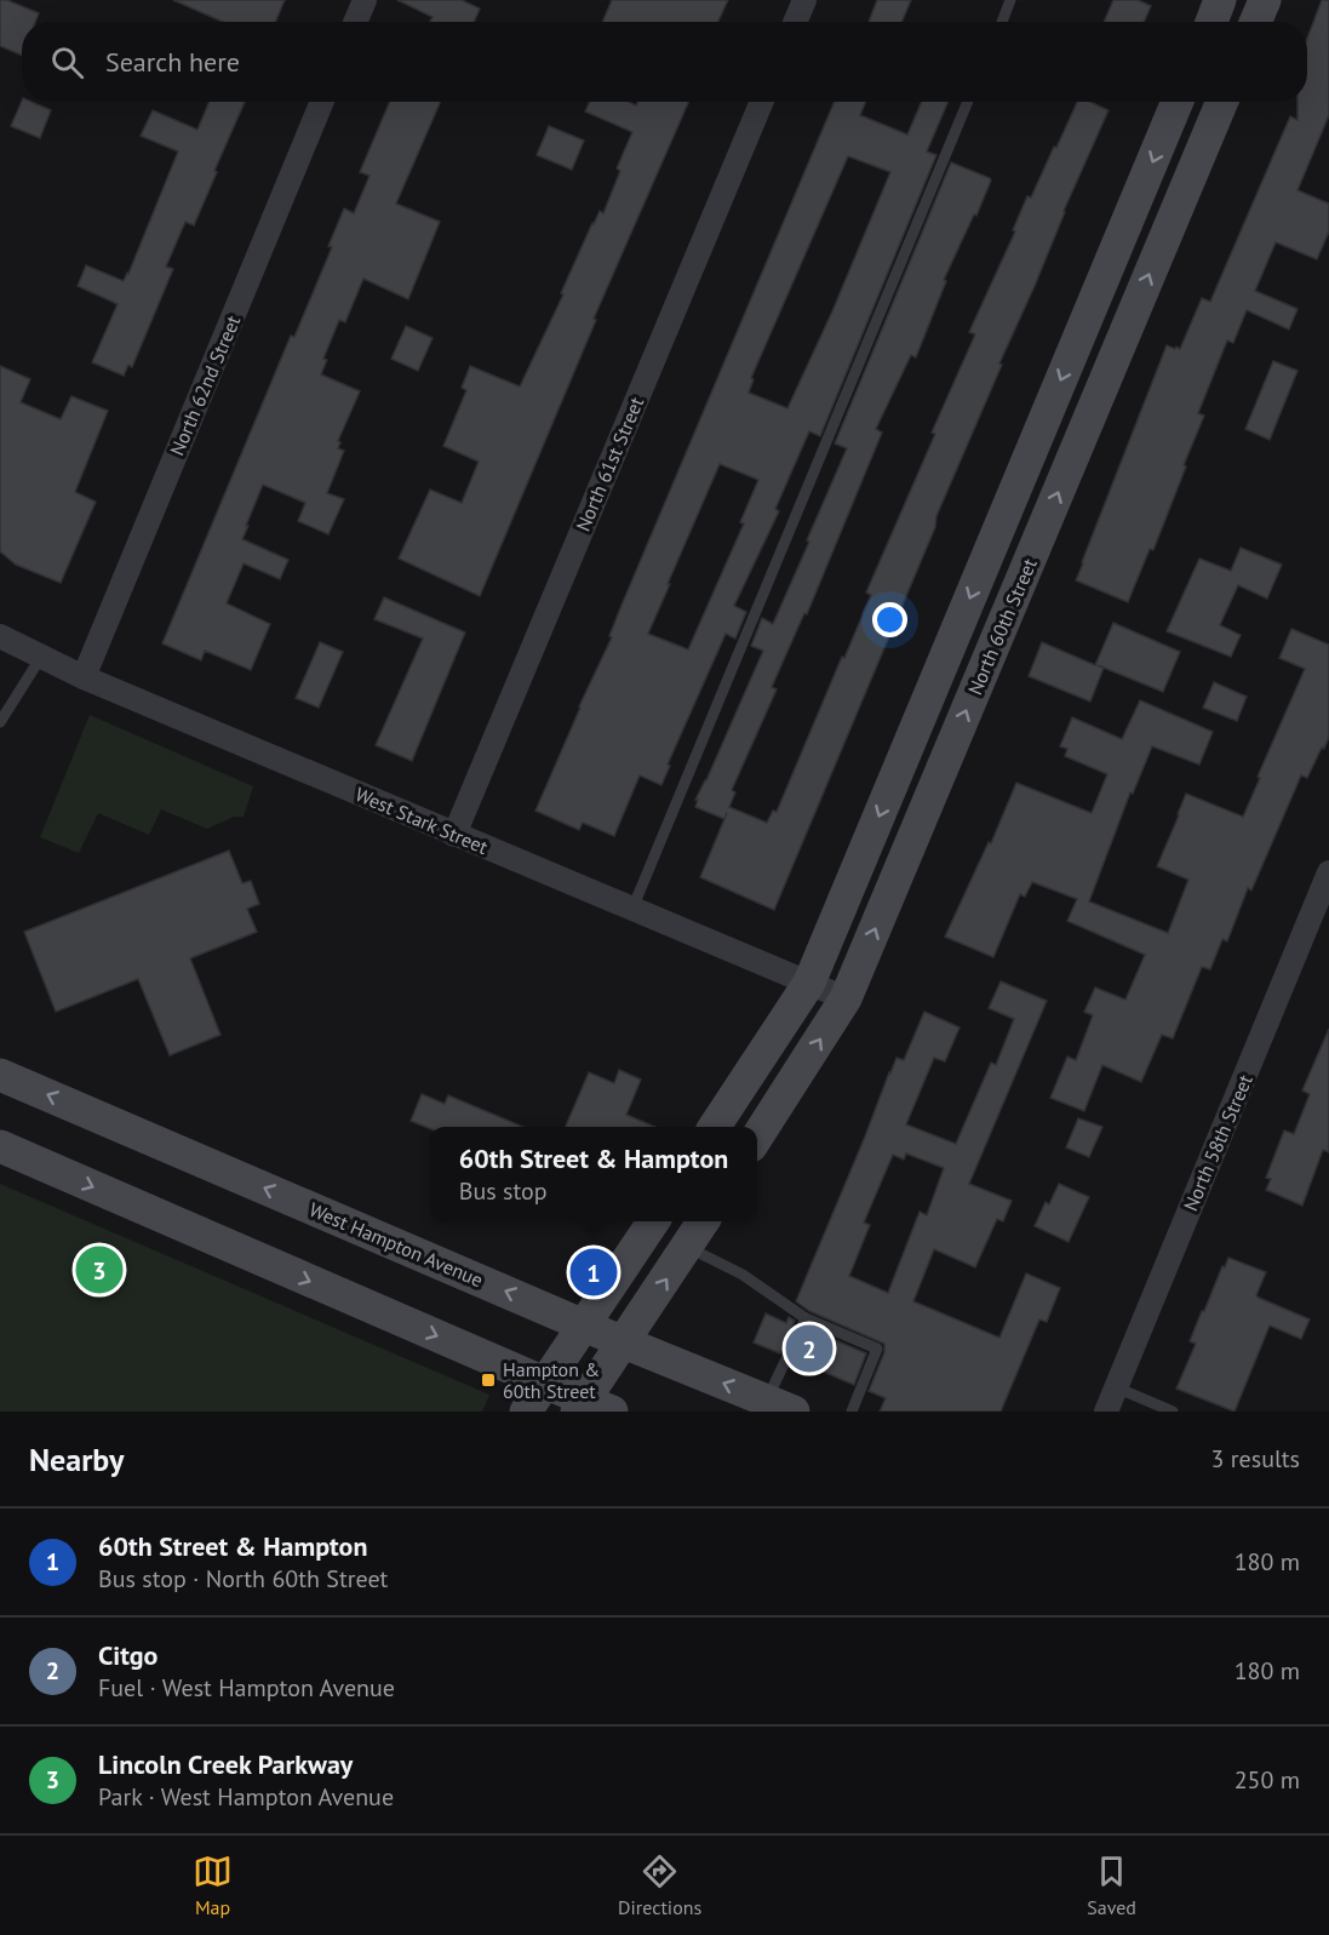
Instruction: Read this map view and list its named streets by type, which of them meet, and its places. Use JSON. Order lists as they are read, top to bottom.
{
  "streets": {
    "main road": ["North 60th Street", "West Hampton Avenue"],
    "street": [
      "North 62nd Street",
      "North 61st Street",
      "West Stark Street",
      "North 58th Street"
    ]
  },
  "crossings": [
    ["North 62nd Street", "West Stark Street"],
    ["North 61st Street", "West Stark Street"],
    ["North 60th Street", "West Stark Street"]
  ],
  "places": {
    "transit": ["Hampton & 60th Street"]
  },
  "page": {
    "search": "Search here",
    "popup": ["60th Street & Hampton", "Bus stop"],
    "pins": ["3", "1", "2"],
    "heading": ["Nearby", "3 results"],
    "list": [
      {
        "mark": "1",
        "name": "60th Street & Hampton",
        "note": "Bus stop · North 60th Street",
        "value": "180 m"
      },
      {
        "mark": "2",
        "name": "Citgo",
        "note": "Fuel · West Hampton Avenue",
        "value": "180 m"
      },
      {
        "mark": "3",
        "name": "Lincoln Creek Parkway",
        "note": "Park · West Hampton Avenue",
        "value": "250 m"
      }
    ],
    "nav": ["Map", "Directions", "Saved"]
  }
}
